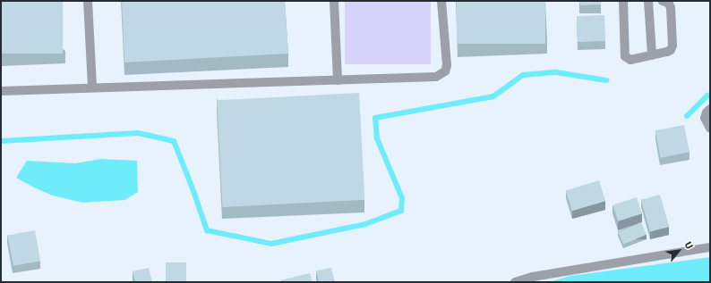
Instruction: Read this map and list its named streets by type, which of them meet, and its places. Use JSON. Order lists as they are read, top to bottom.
{
  "north": "top right"
}
